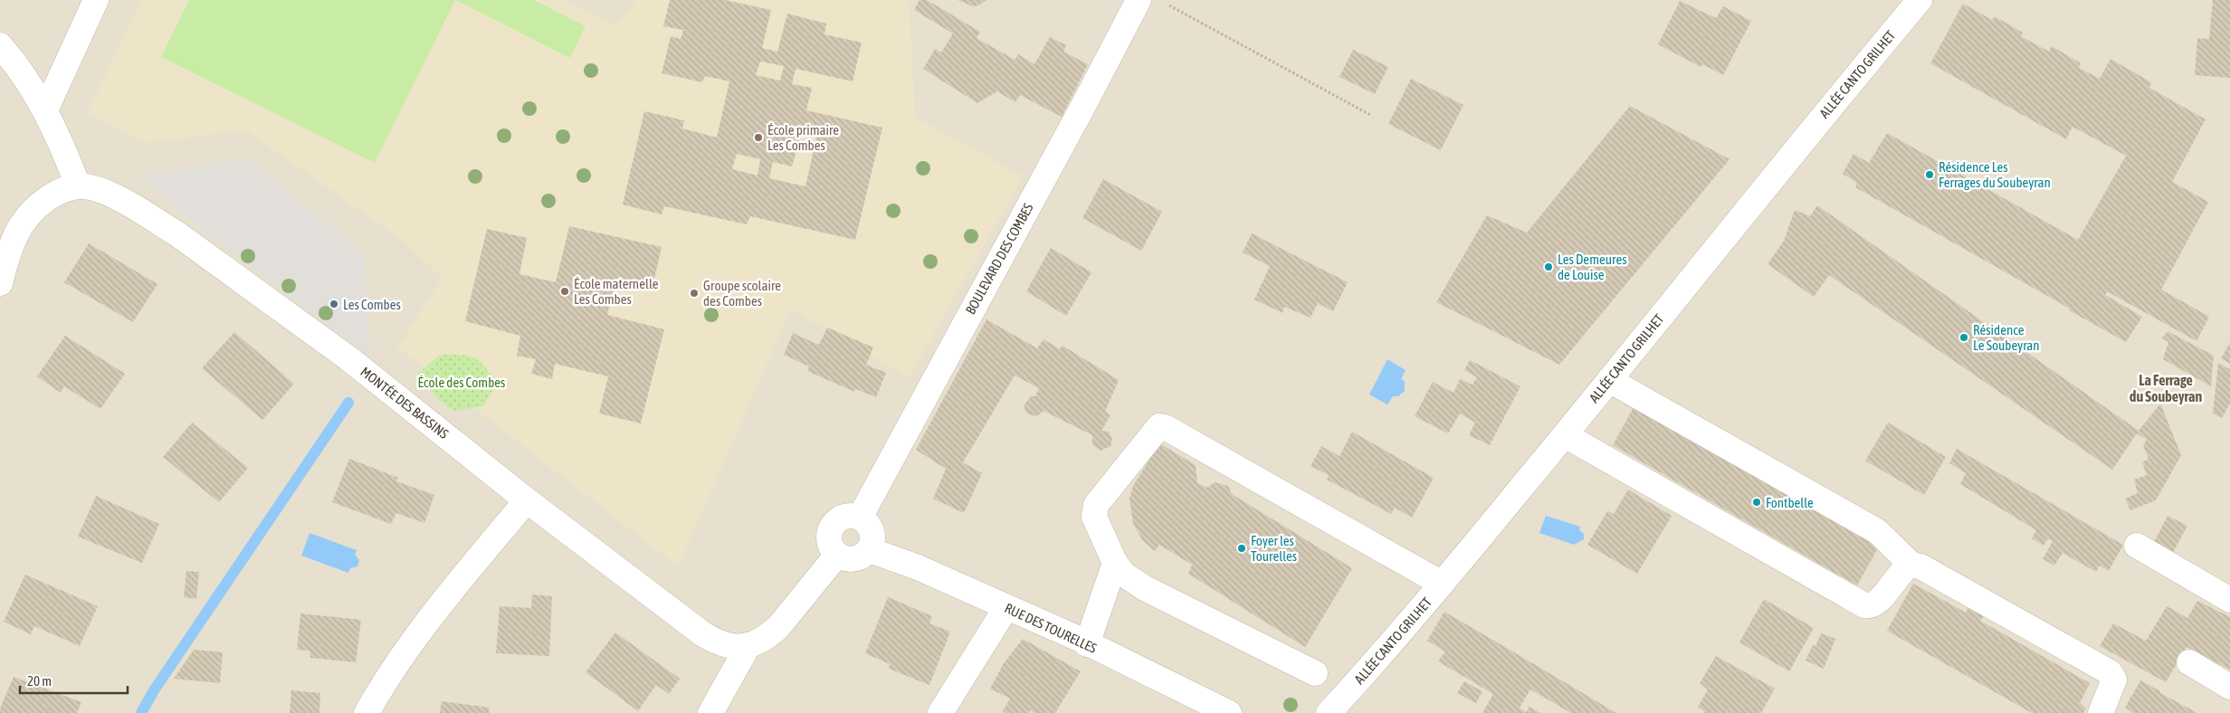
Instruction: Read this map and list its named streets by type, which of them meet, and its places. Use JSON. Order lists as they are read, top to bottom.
{
  "streets": {
    "street": [
      "ALLÉE CANTO GRILHET",
      "BOULEVARD DES COMBES",
      "MONTÉE DES BASSINS",
      "RUE DES TOURELLES"
    ]
  },
  "crossings": [
    ["BOULEVARD DES COMBES", "MONTÉE DES BASSINS"],
    ["BOULEVARD DES COMBES", "RUE DES TOURELLES"],
    ["MONTÉE DES BASSINS", "RUE DES TOURELLES"]
  ],
  "districts": ["La Ferrage du Soubeyran"],
  "parks": ["École des Combes"],
  "places": [
    "École primaire Les Combes",
    "Résidence Les Ferrages du Soubeyran",
    "Les Demeures de Louise",
    "École maternelle Les Combes",
    "Groupe scolaire des Combes",
    "Les Combes",
    "Résidence Le Soubeyran",
    "Fontbelle",
    "Foyer les Tourelles"
  ],
  "scale_bar": "20 m"
}
